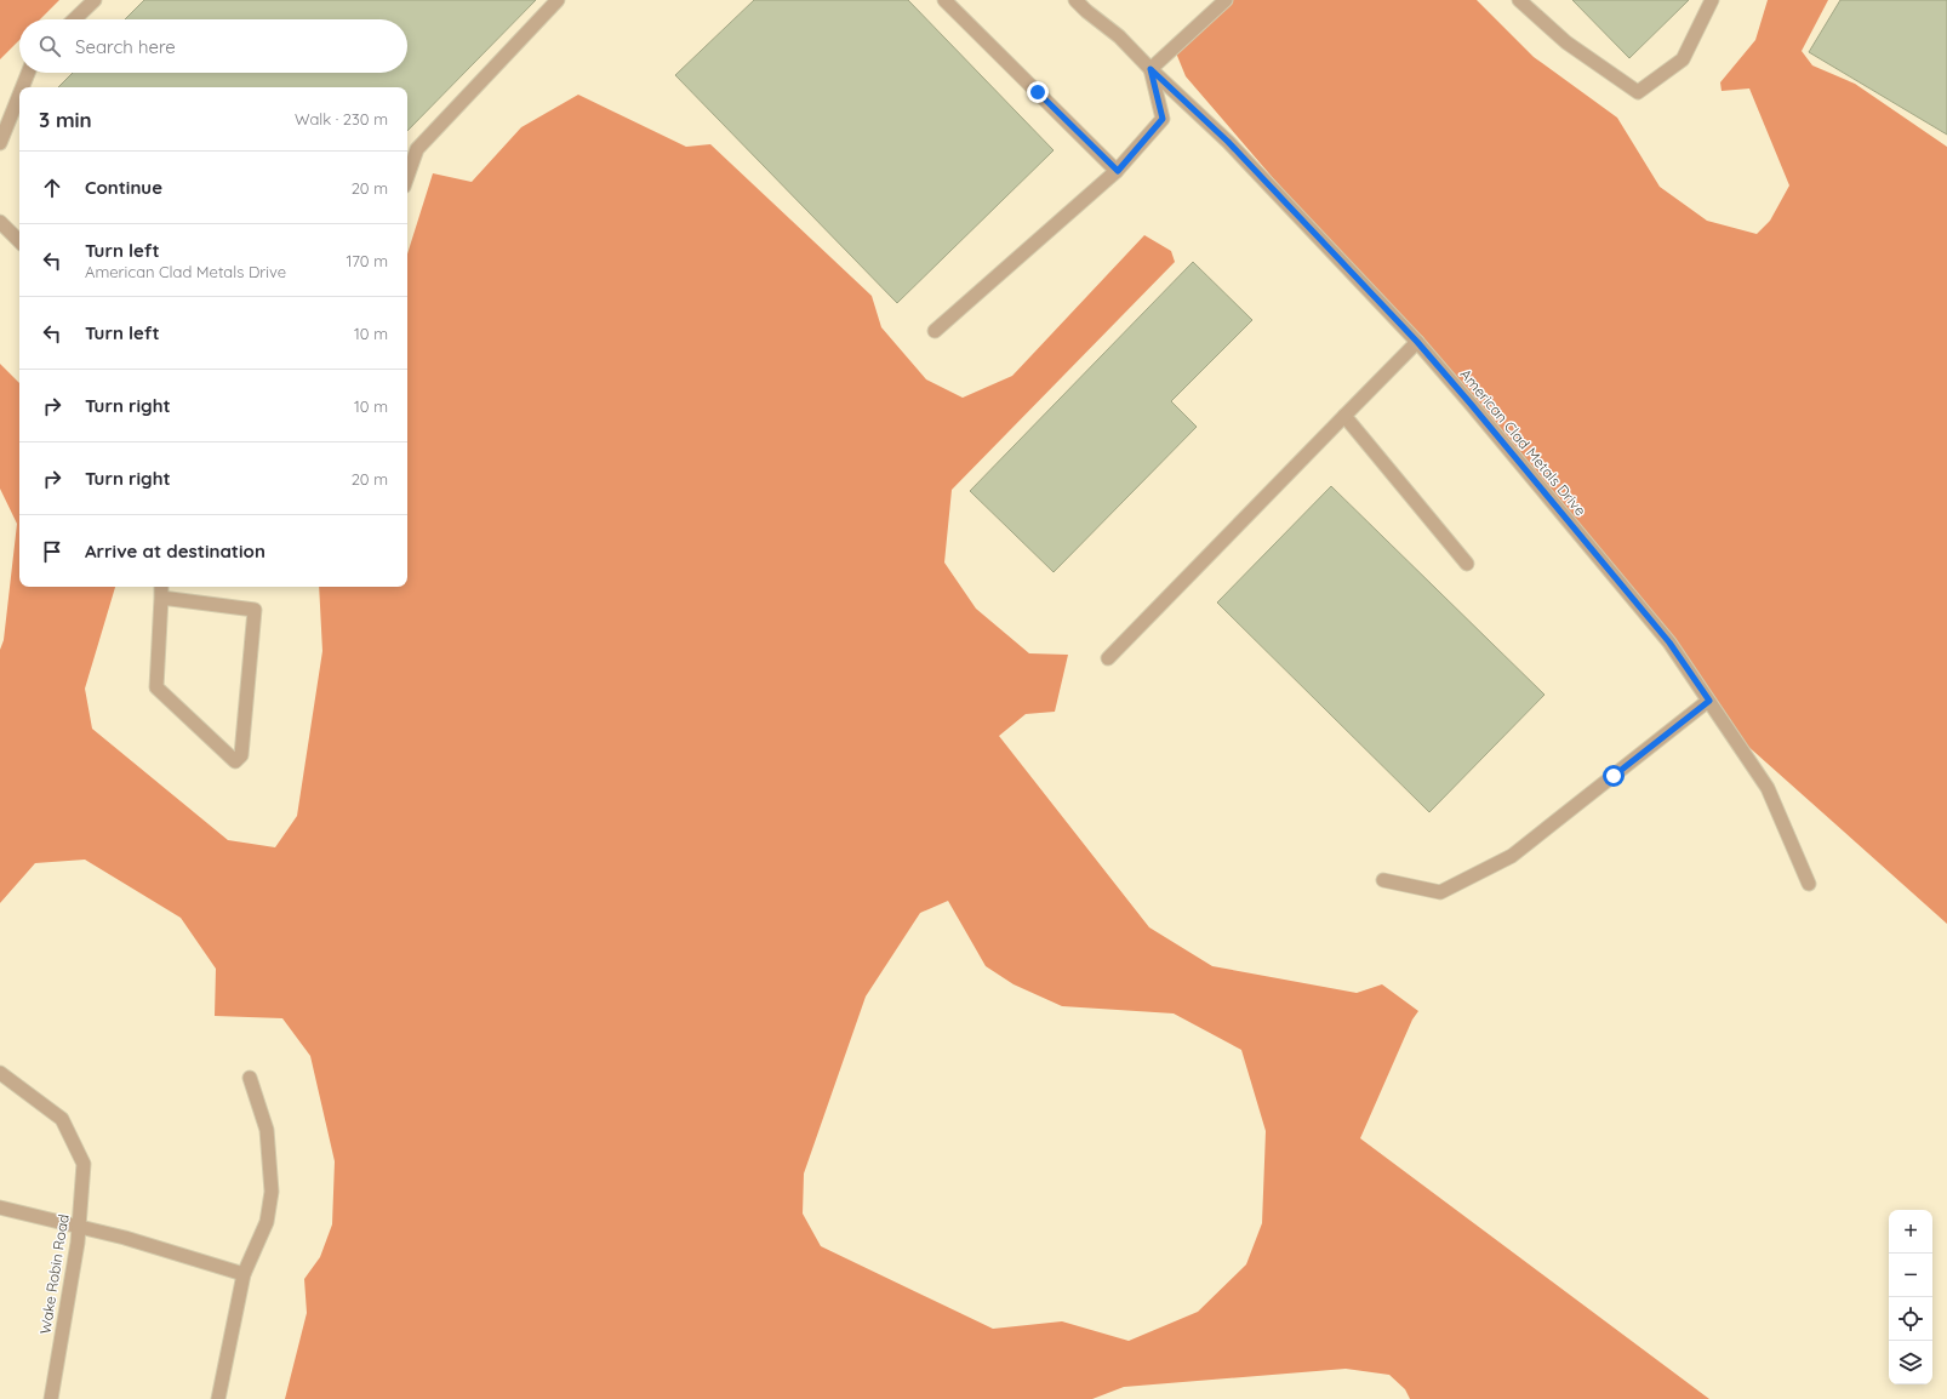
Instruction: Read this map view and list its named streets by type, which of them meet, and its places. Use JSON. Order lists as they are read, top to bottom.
{
  "streets": {
    "street": ["American Clad Metals Drive", "Wake Robin Road"]
  },
  "page": {
    "search": "Search here",
    "heading": ["3 min", "Walk · 230 m"],
    "list": [
      ["Continue", "20 m"],
      ["Turn left", "American Clad Metals Drive", "170 m"],
      ["Turn left", "10 m"],
      ["Turn right", "10 m"],
      ["Turn right", "20 m"],
      "Arrive at destination"
    ],
    "map_buttons": ["+", "−"]
  }
}
